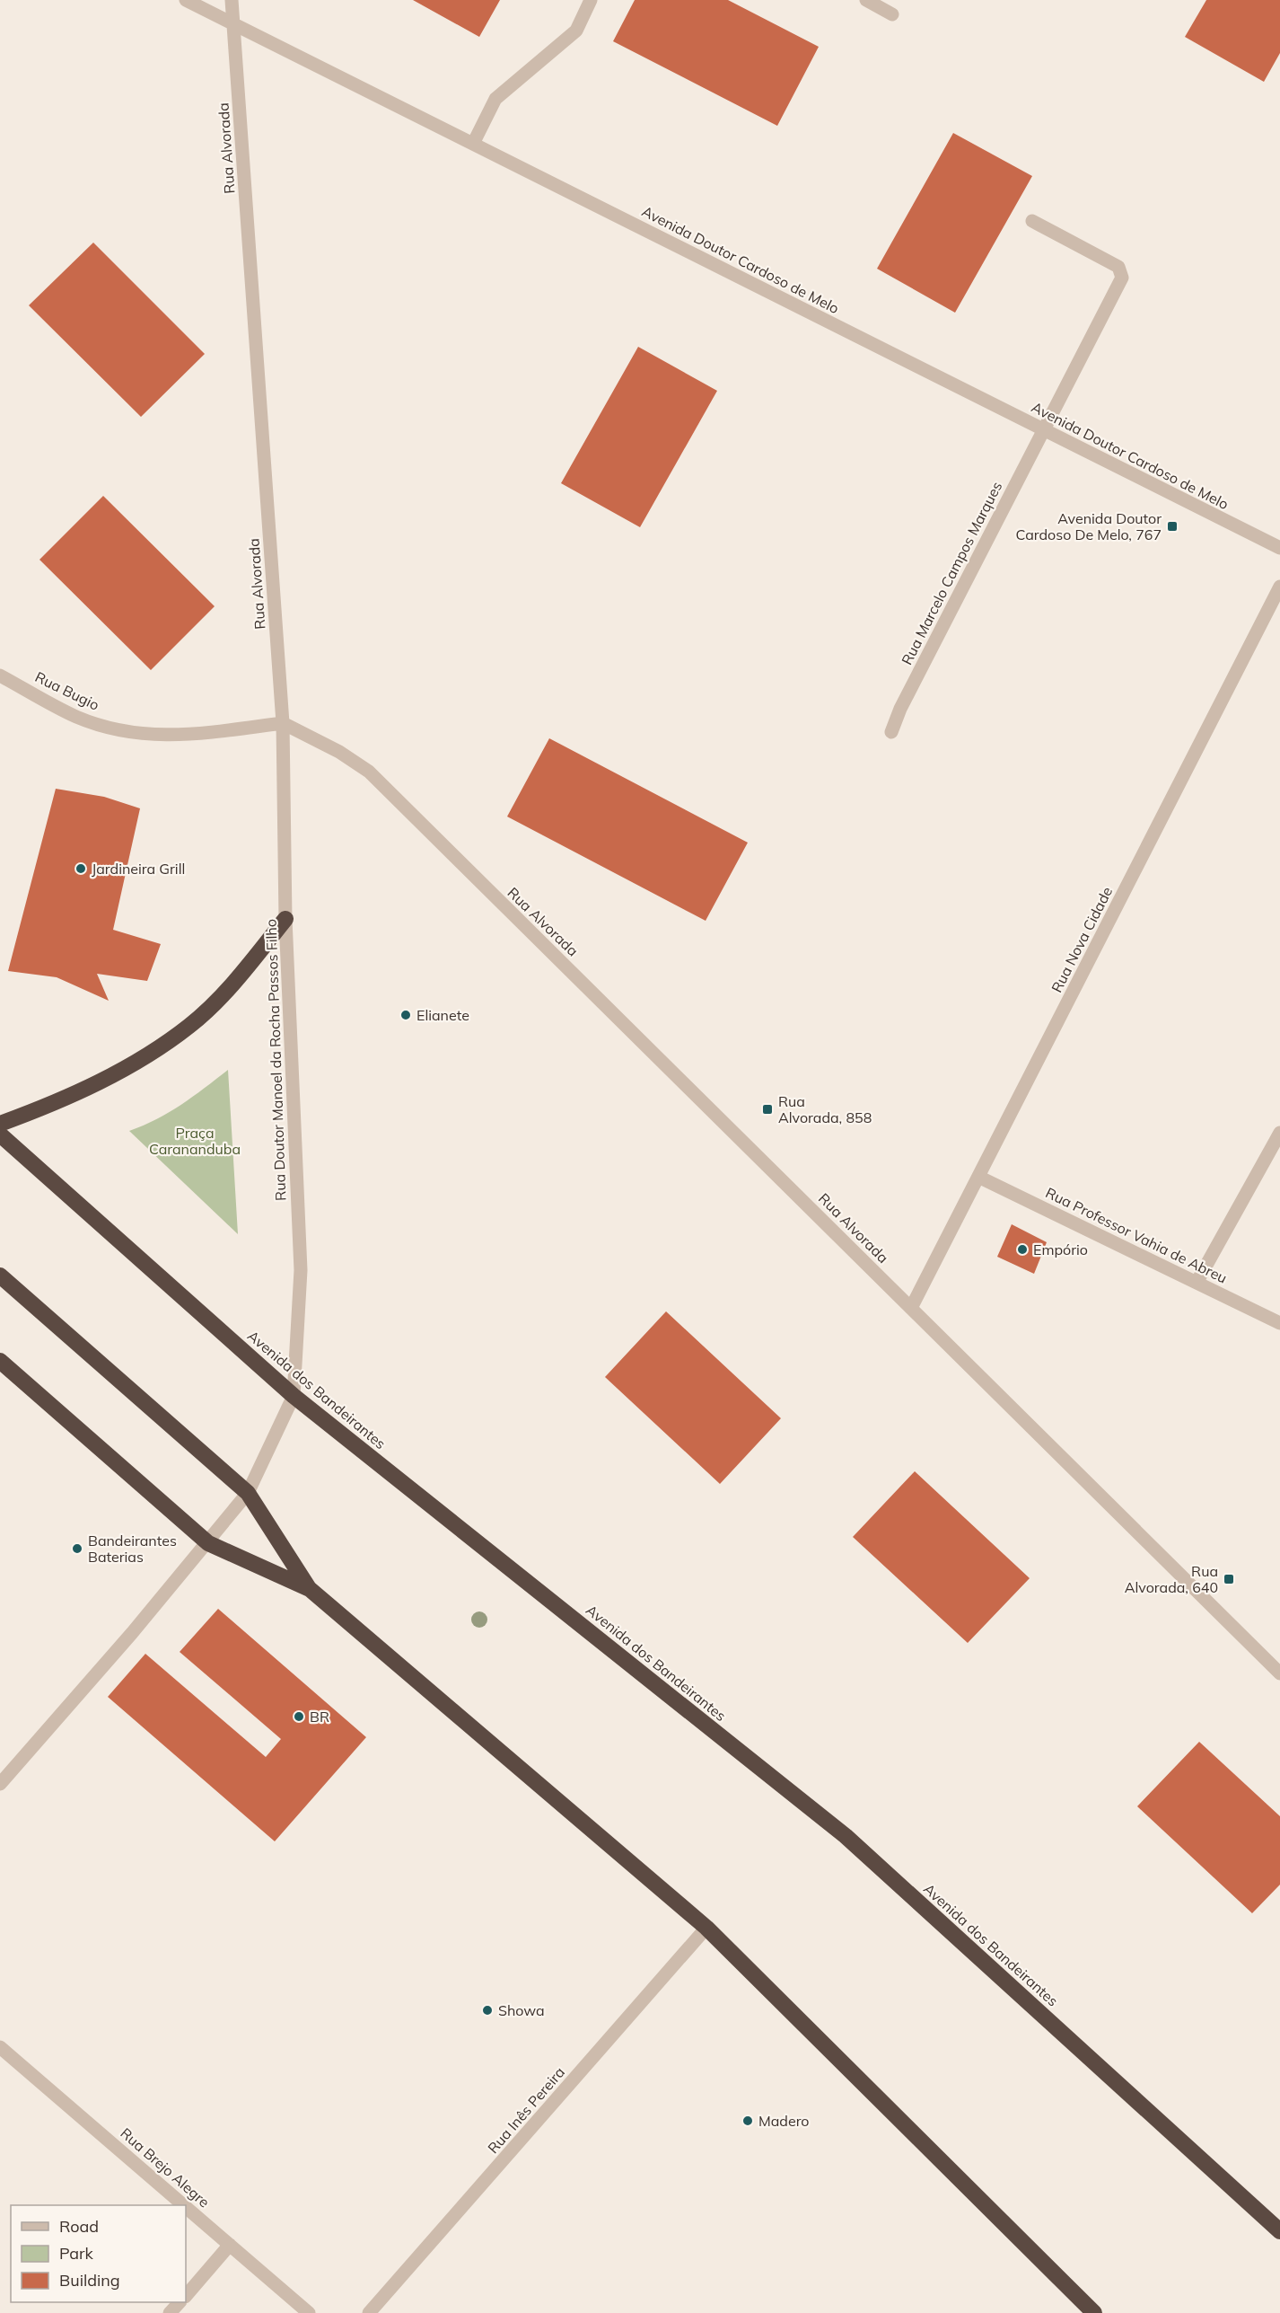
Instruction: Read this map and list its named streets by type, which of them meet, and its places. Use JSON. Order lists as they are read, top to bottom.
{
  "streets": {
    "highway": ["Avenida dos Bandeirantes"],
    "street": [
      "Rua Alvorada",
      "Avenida Doutor Cardoso de Melo",
      "Rua Marcelo Campos Marques",
      "Rua Bugio",
      "Rua Nova Cidade",
      "Rua Doutor Manoel da Rocha Passos Filho",
      "Rua Professor Vahia de Abreu",
      "Rua Inês Pereira",
      "Rua Brejo Alegre"
    ]
  },
  "crossings": [
    ["Rua Alvorada", "Avenida Doutor Cardoso de Melo"],
    ["Rua Alvorada", "Rua Bugio"],
    ["Rua Alvorada", "Rua Nova Cidade"],
    ["Rua Alvorada", "Rua Doutor Manoel da Rocha Passos Filho"],
    ["Avenida Doutor Cardoso de Melo", "Rua Marcelo Campos Marques"],
    ["Rua Bugio", "Rua Doutor Manoel da Rocha Passos Filho"],
    ["Rua Nova Cidade", "Rua Professor Vahia de Abreu"],
    ["Rua Doutor Manoel da Rocha Passos Filho", "Avenida dos Bandeirantes"]
  ],
  "parks": ["Praça Carananduba"],
  "places": {
    "transit": ["Avenida Doutor Cardoso De Melo, 767", "Rua Alvorada, 858", "Rua Alvorada, 640"],
    "other": [
      "Jardineira Grill",
      "Elianete",
      "Empório",
      "Bandeirantes Baterias",
      "BR",
      "Showa",
      "Madero"
    ]
  },
  "legend": ["Road", "Park", "Building"]
}
